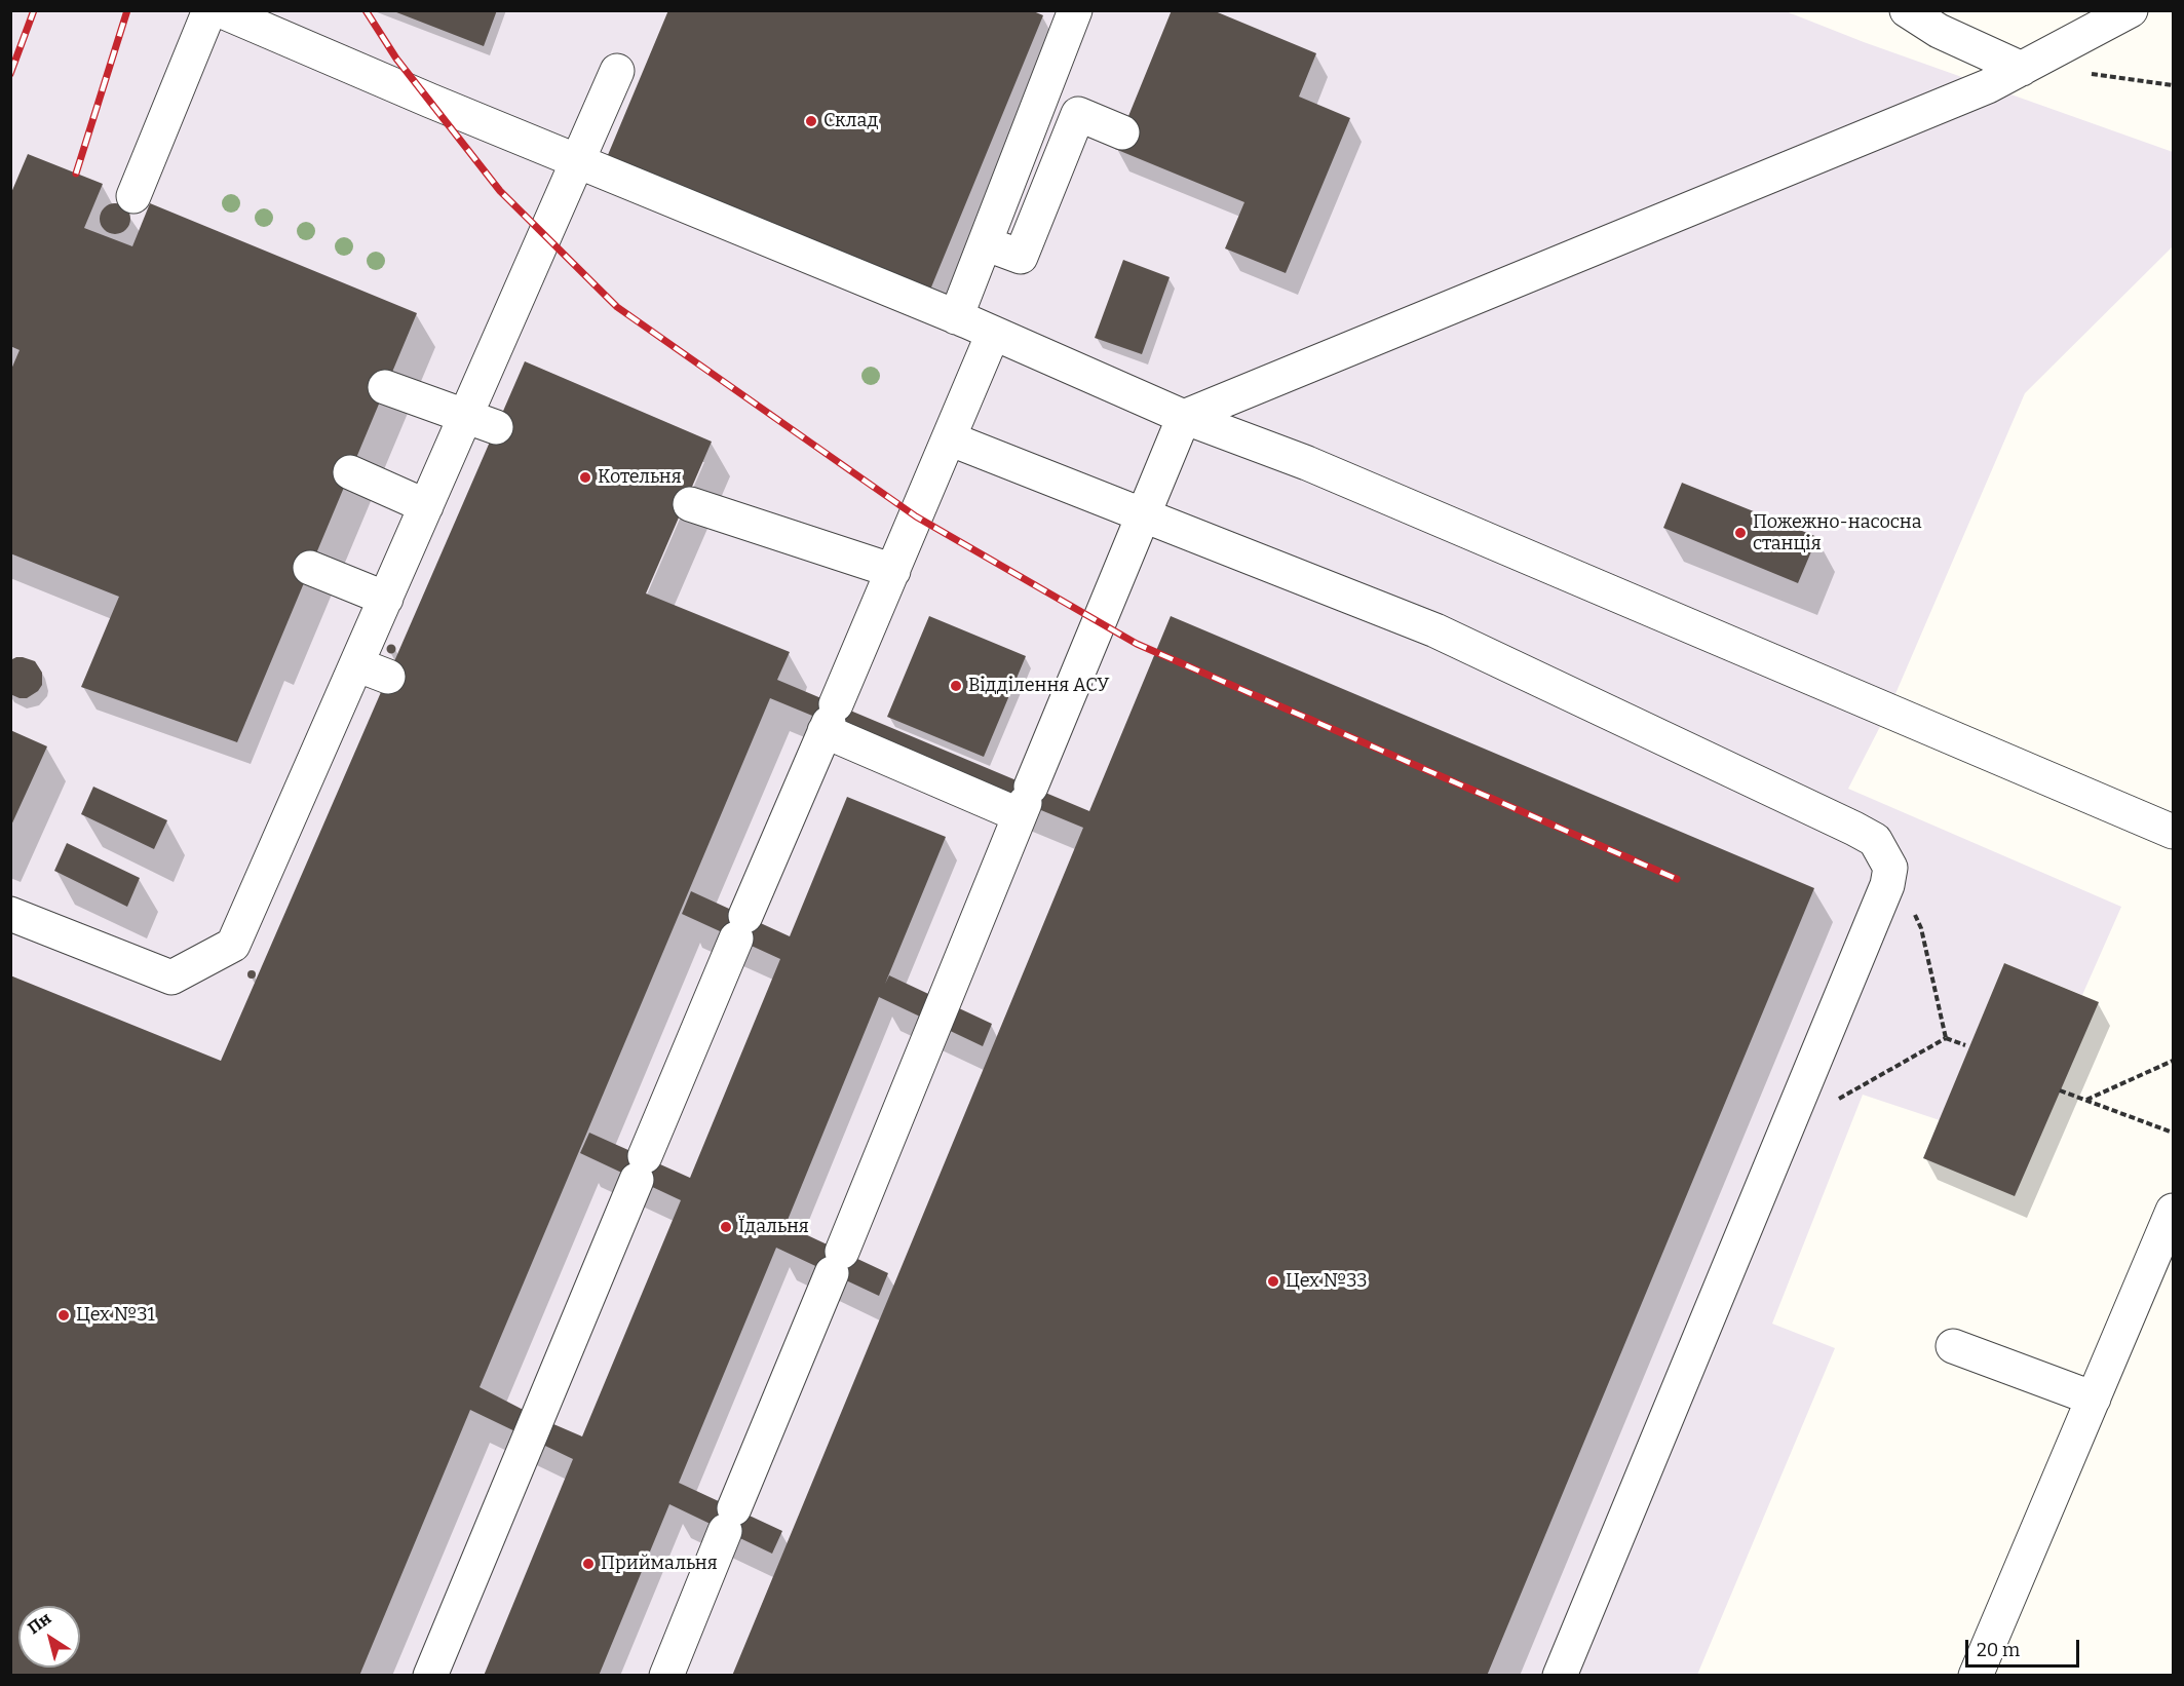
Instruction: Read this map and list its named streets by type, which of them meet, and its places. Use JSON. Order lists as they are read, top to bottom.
{
  "places": [
    "Склад",
    "Котельня",
    "Пожежно-насосна станція",
    "Відділення АСУ",
    "Їдальня",
    "Цех №33",
    "Цех №31",
    "Приймальня"
  ],
  "scale_bar": "20 m",
  "north": "top left"
}
